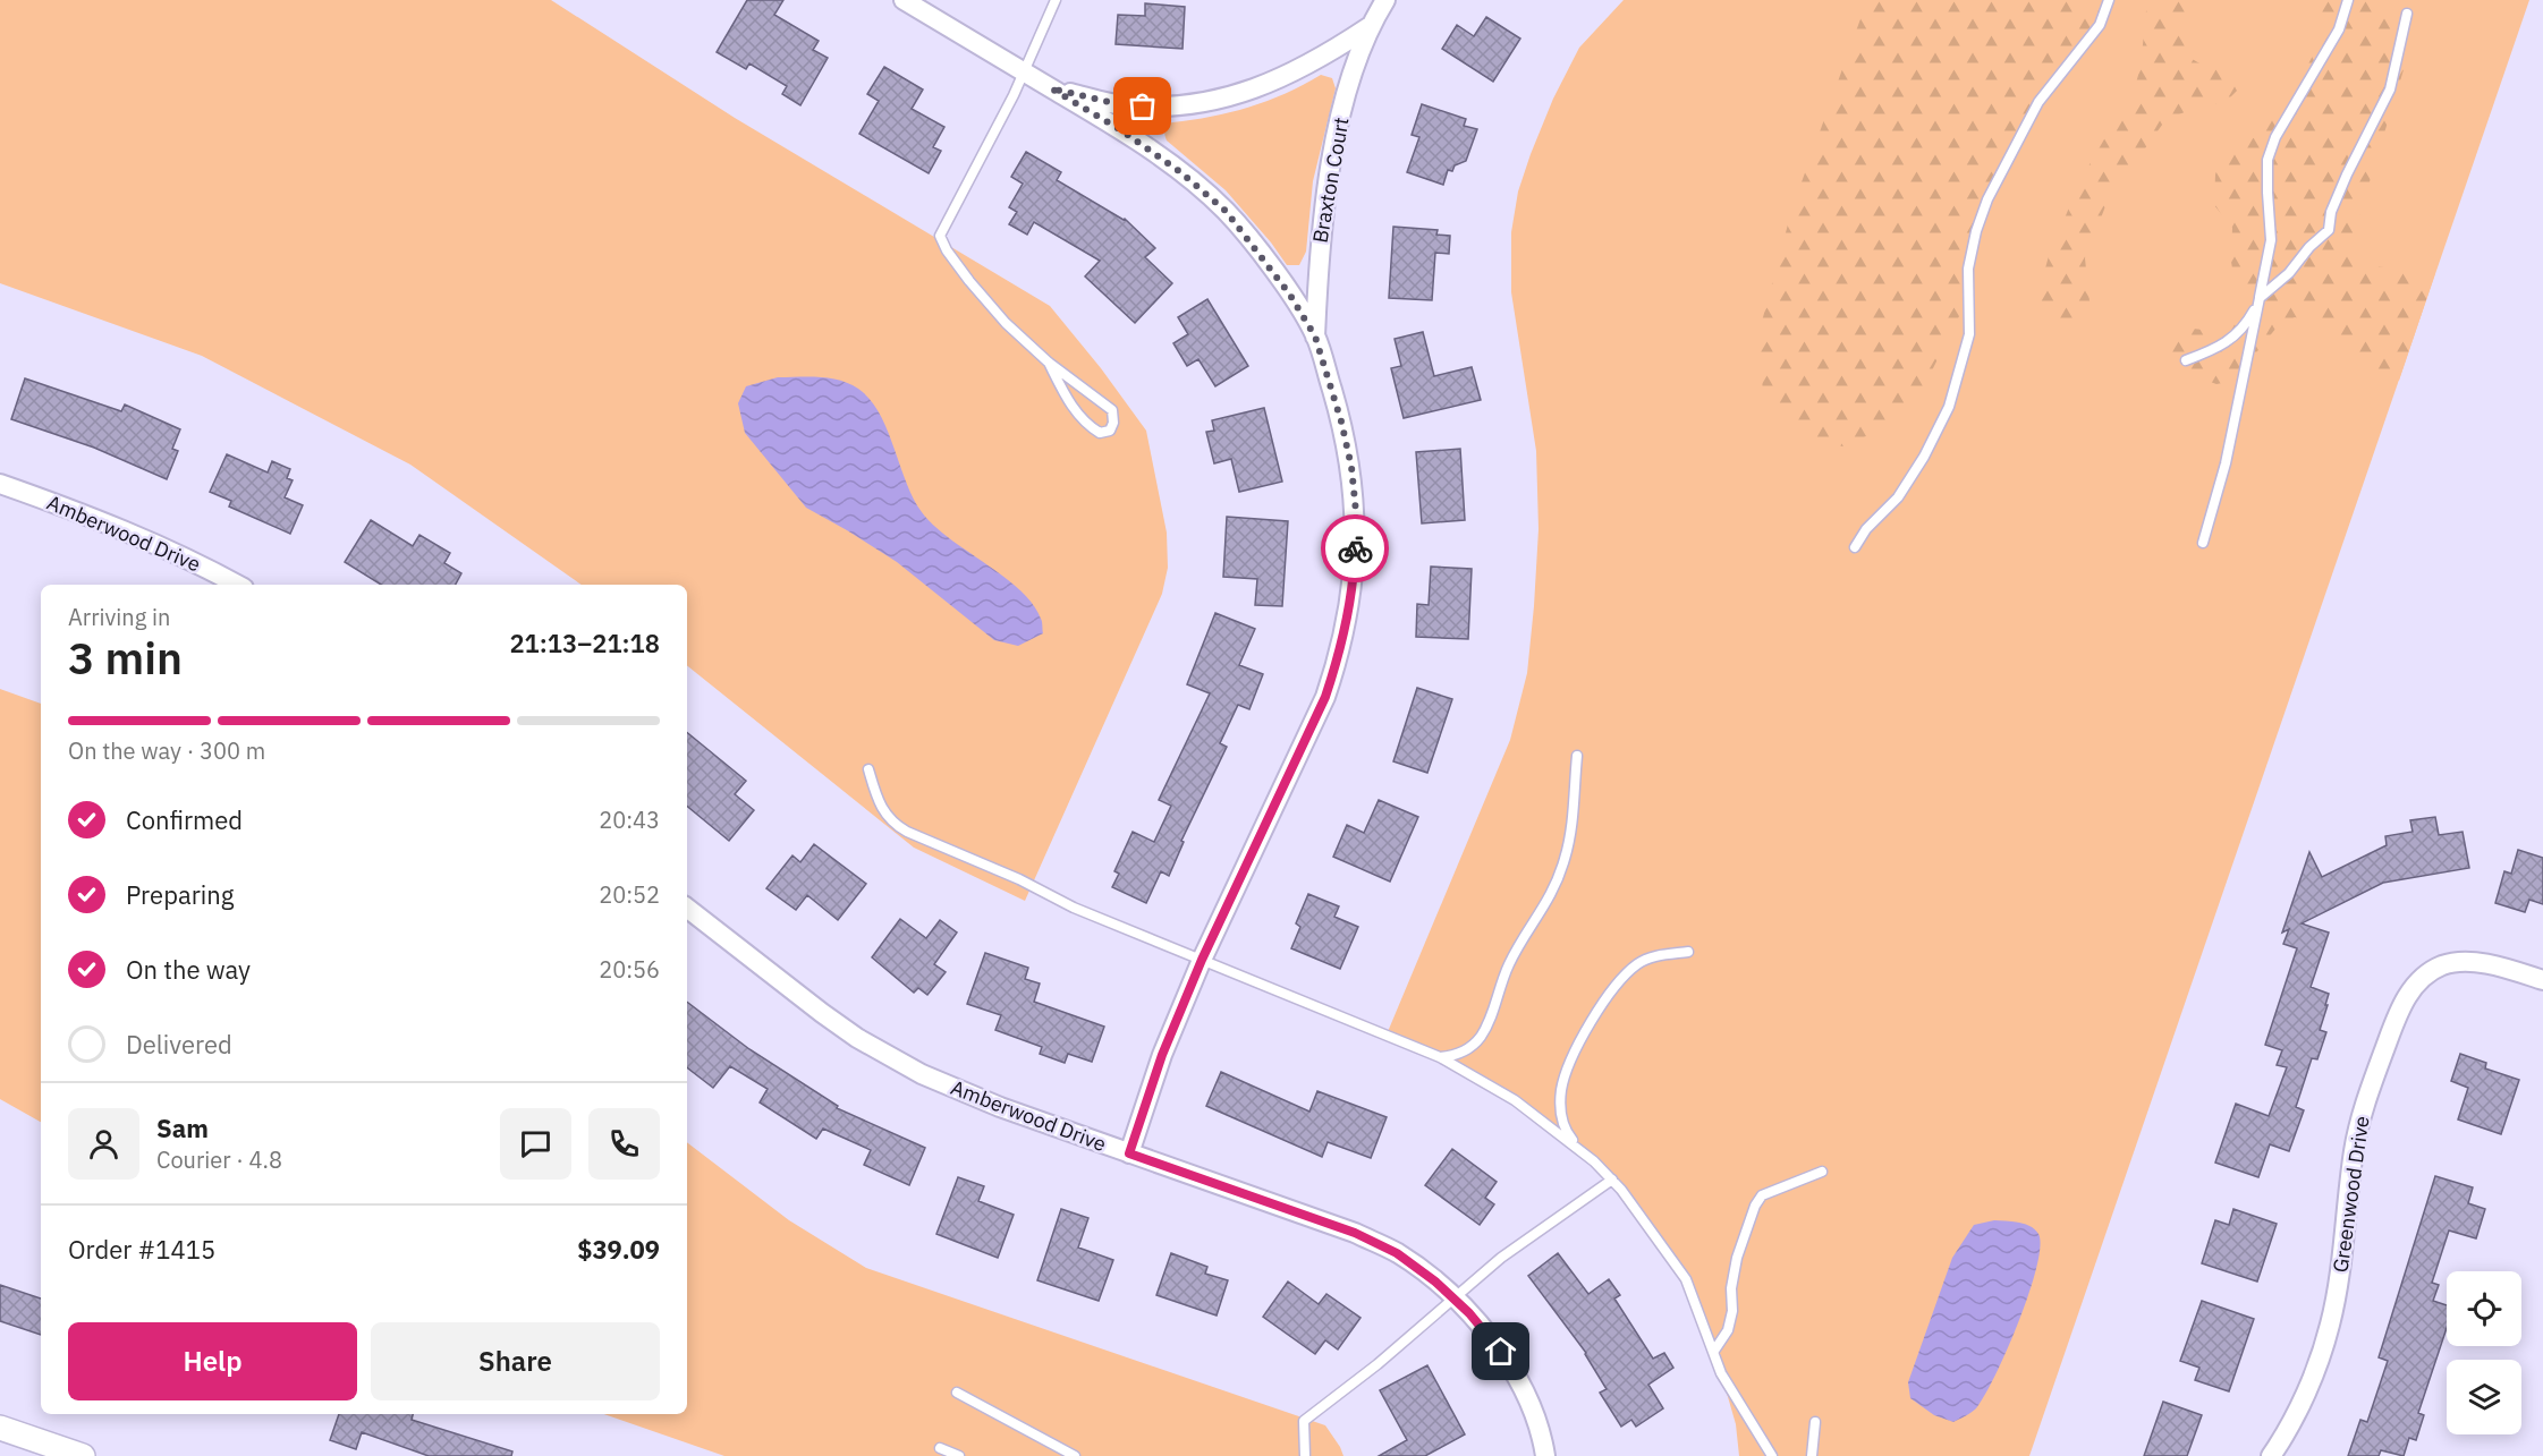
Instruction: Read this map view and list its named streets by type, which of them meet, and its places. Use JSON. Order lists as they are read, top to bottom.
{
  "streets": {
    "street": ["Braxton Court", "Amberwood Drive", "Greenwood Drive"]
  },
  "page": {
    "heading": ["3 min", "Arriving in", "21:13–21:18"],
    "panel": [
      "Sam",
      "Courier · 4.8",
      "Order #1415",
      "$39.09"
    ],
    "bar": "On the way · 300 m",
    "list": [
      ["Confirmed", "20:43"],
      ["Preparing", "20:52"],
      ["On the way", "20:56"],
      "Delivered"
    ],
    "buttons": ["Help", "Share"]
  }
}
